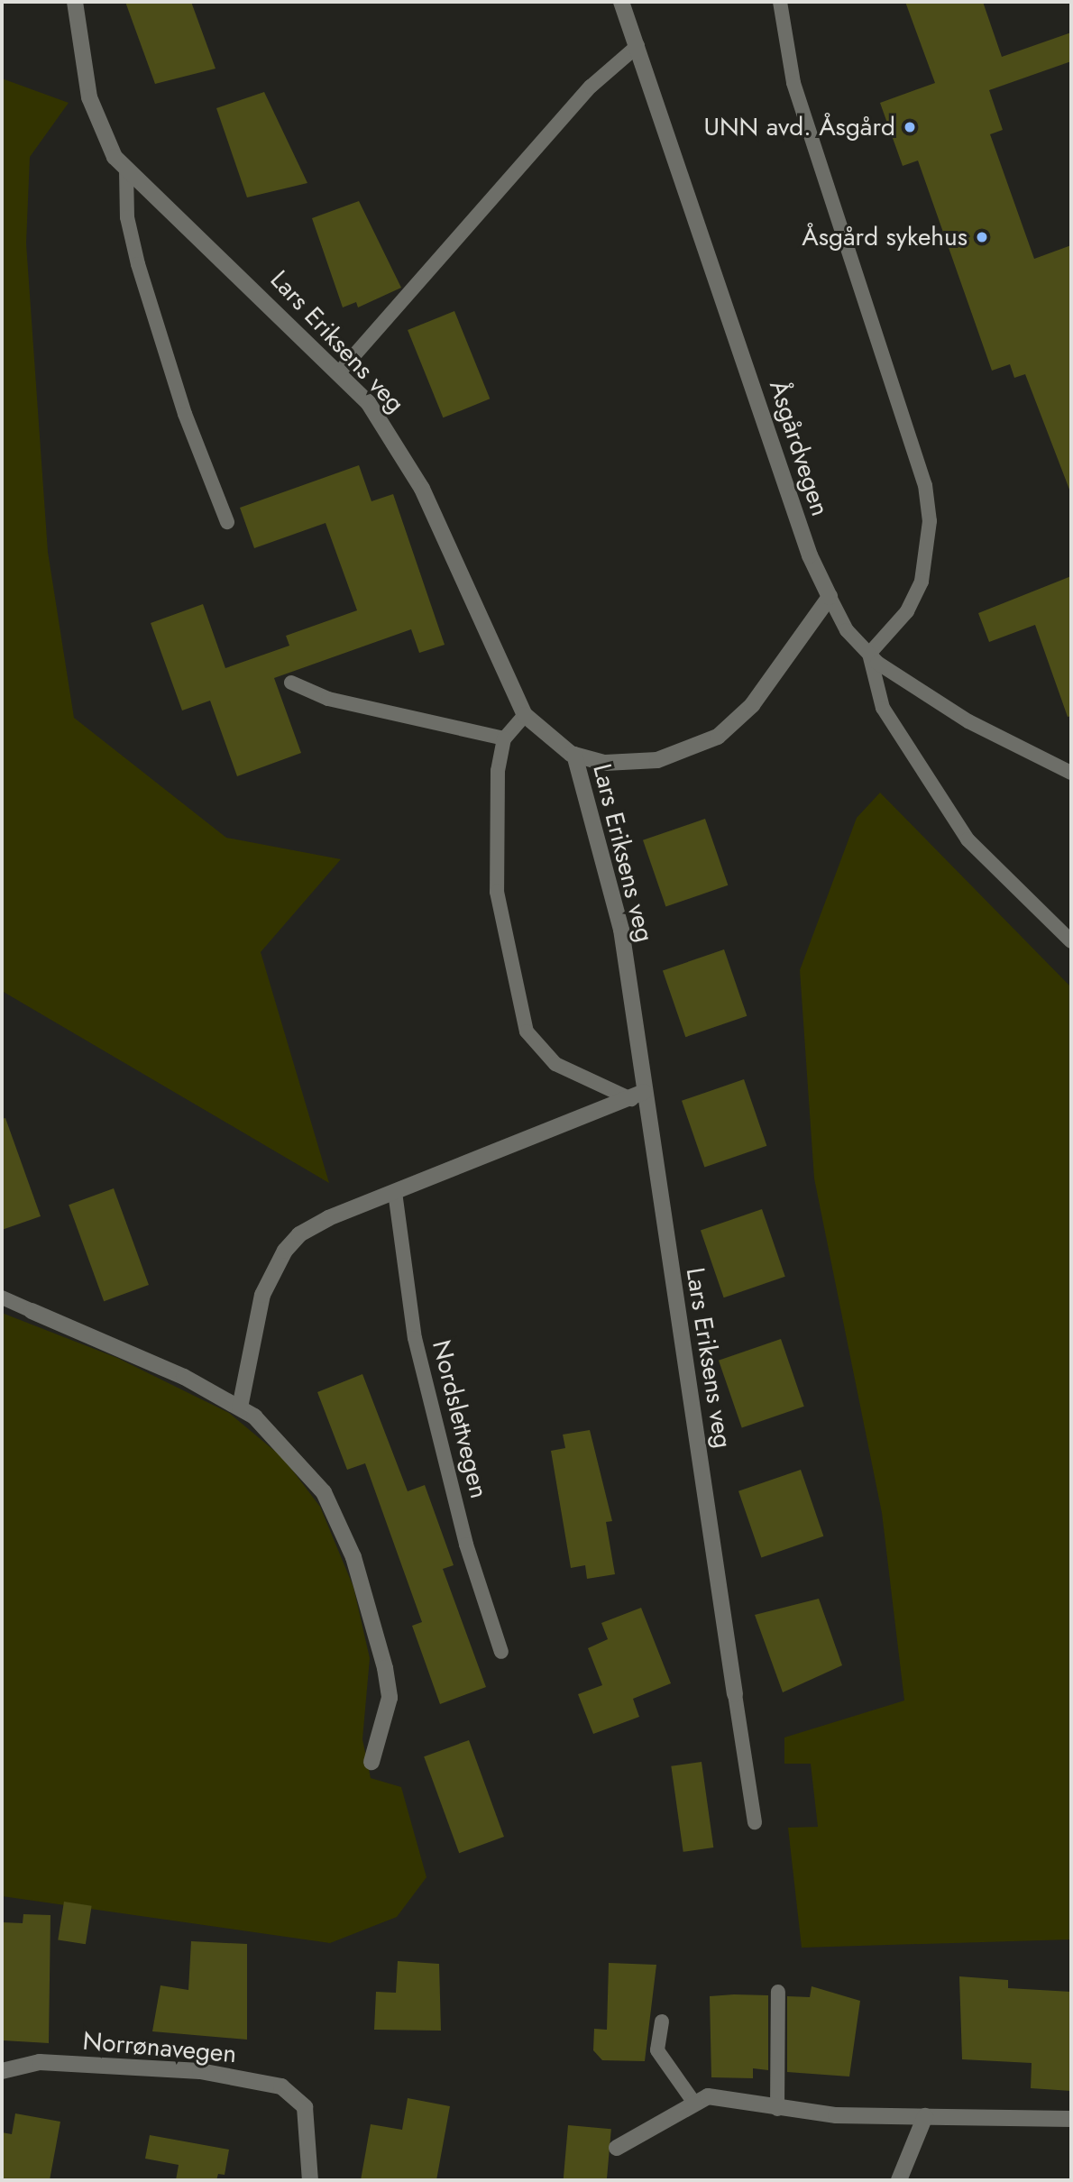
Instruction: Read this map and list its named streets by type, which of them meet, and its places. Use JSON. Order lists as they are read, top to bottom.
{
  "streets": {
    "street": ["Lars Eriksens veg", "Åsgårdvegen", "Norrønavegen"],
    "lane": ["Nordslettvegen"]
  },
  "places": ["UNN avd. Åsgård", "Åsgård sykehus"]
}
